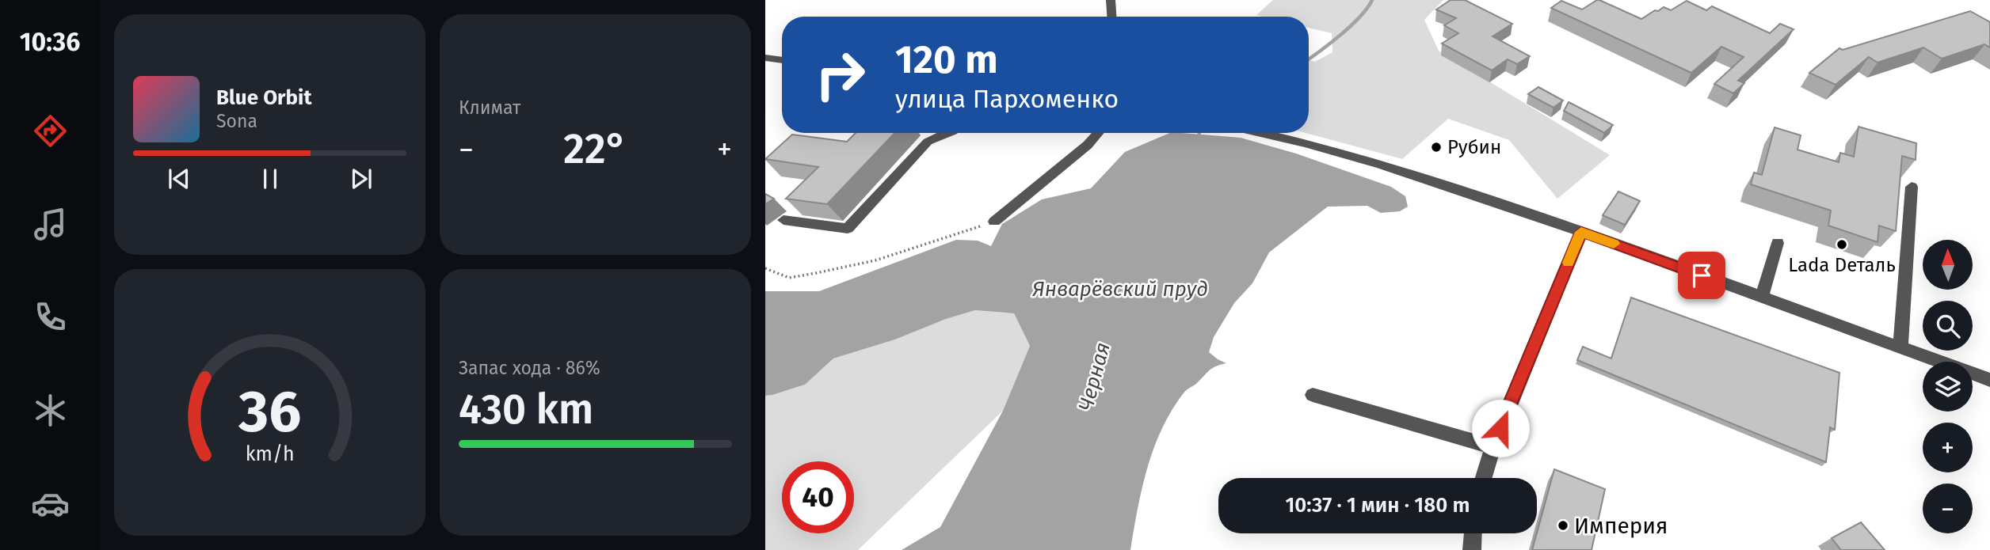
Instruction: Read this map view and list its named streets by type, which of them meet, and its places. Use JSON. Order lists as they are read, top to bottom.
{
  "water": ["Январёвский пруд", "Черная"],
  "places": ["Рубин", "Lada Dеталь", "Империя"],
  "north": "top",
  "page": {
    "tabs": "10:36",
    "tile": [
      "Климат",
      ["Запас хода · 86%", "430 km"]
    ],
    "turn": ["120 m", "улица Пархоменко"],
    "song": ["Blue Orbit", "Sona"],
    "heat": ["−", "22°", "+"],
    "map_buttons": ["+", "−"],
    "limit": "40",
    "trip": "10:37 · 1 мин · 180 m",
    "gauge": ["36", "km/h"]
  }
}
